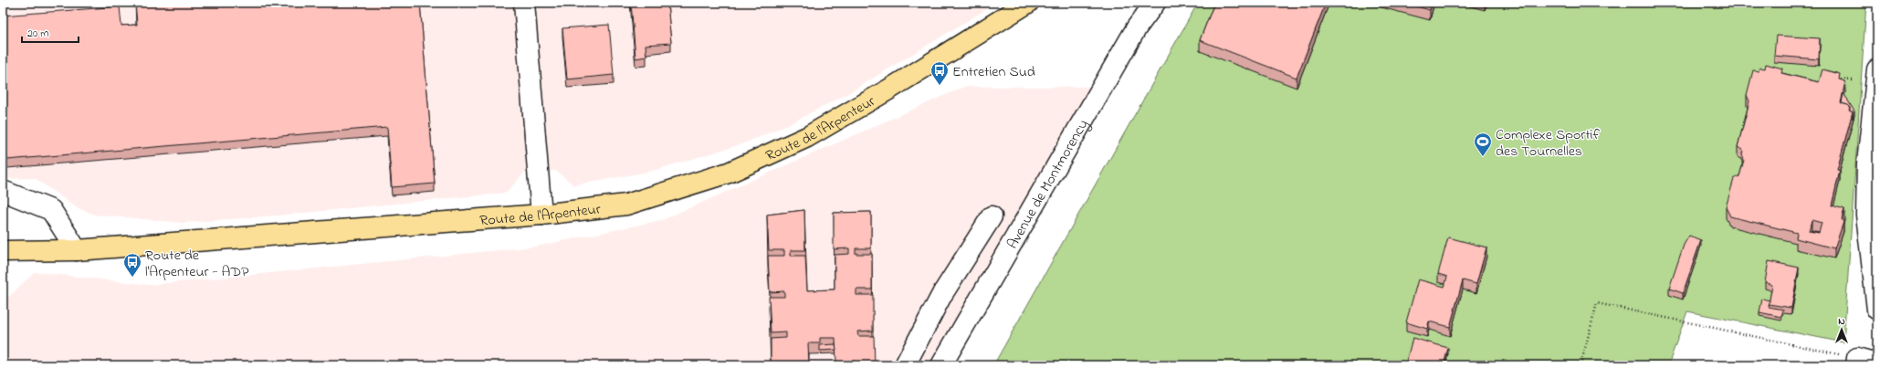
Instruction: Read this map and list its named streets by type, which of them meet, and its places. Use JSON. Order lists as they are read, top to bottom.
{
  "streets": {
    "main road": ["Route de l'Arpenteur"],
    "street": ["Avenue de Montmorency"]
  },
  "places": {
    "bus stop": ["Entretien Sud", "Route de l'Arpenteur - ADP"],
    "sports": ["Complexe Sportif des Tournelles"]
  },
  "scale_bar": "20 m",
  "north": "top"
}
